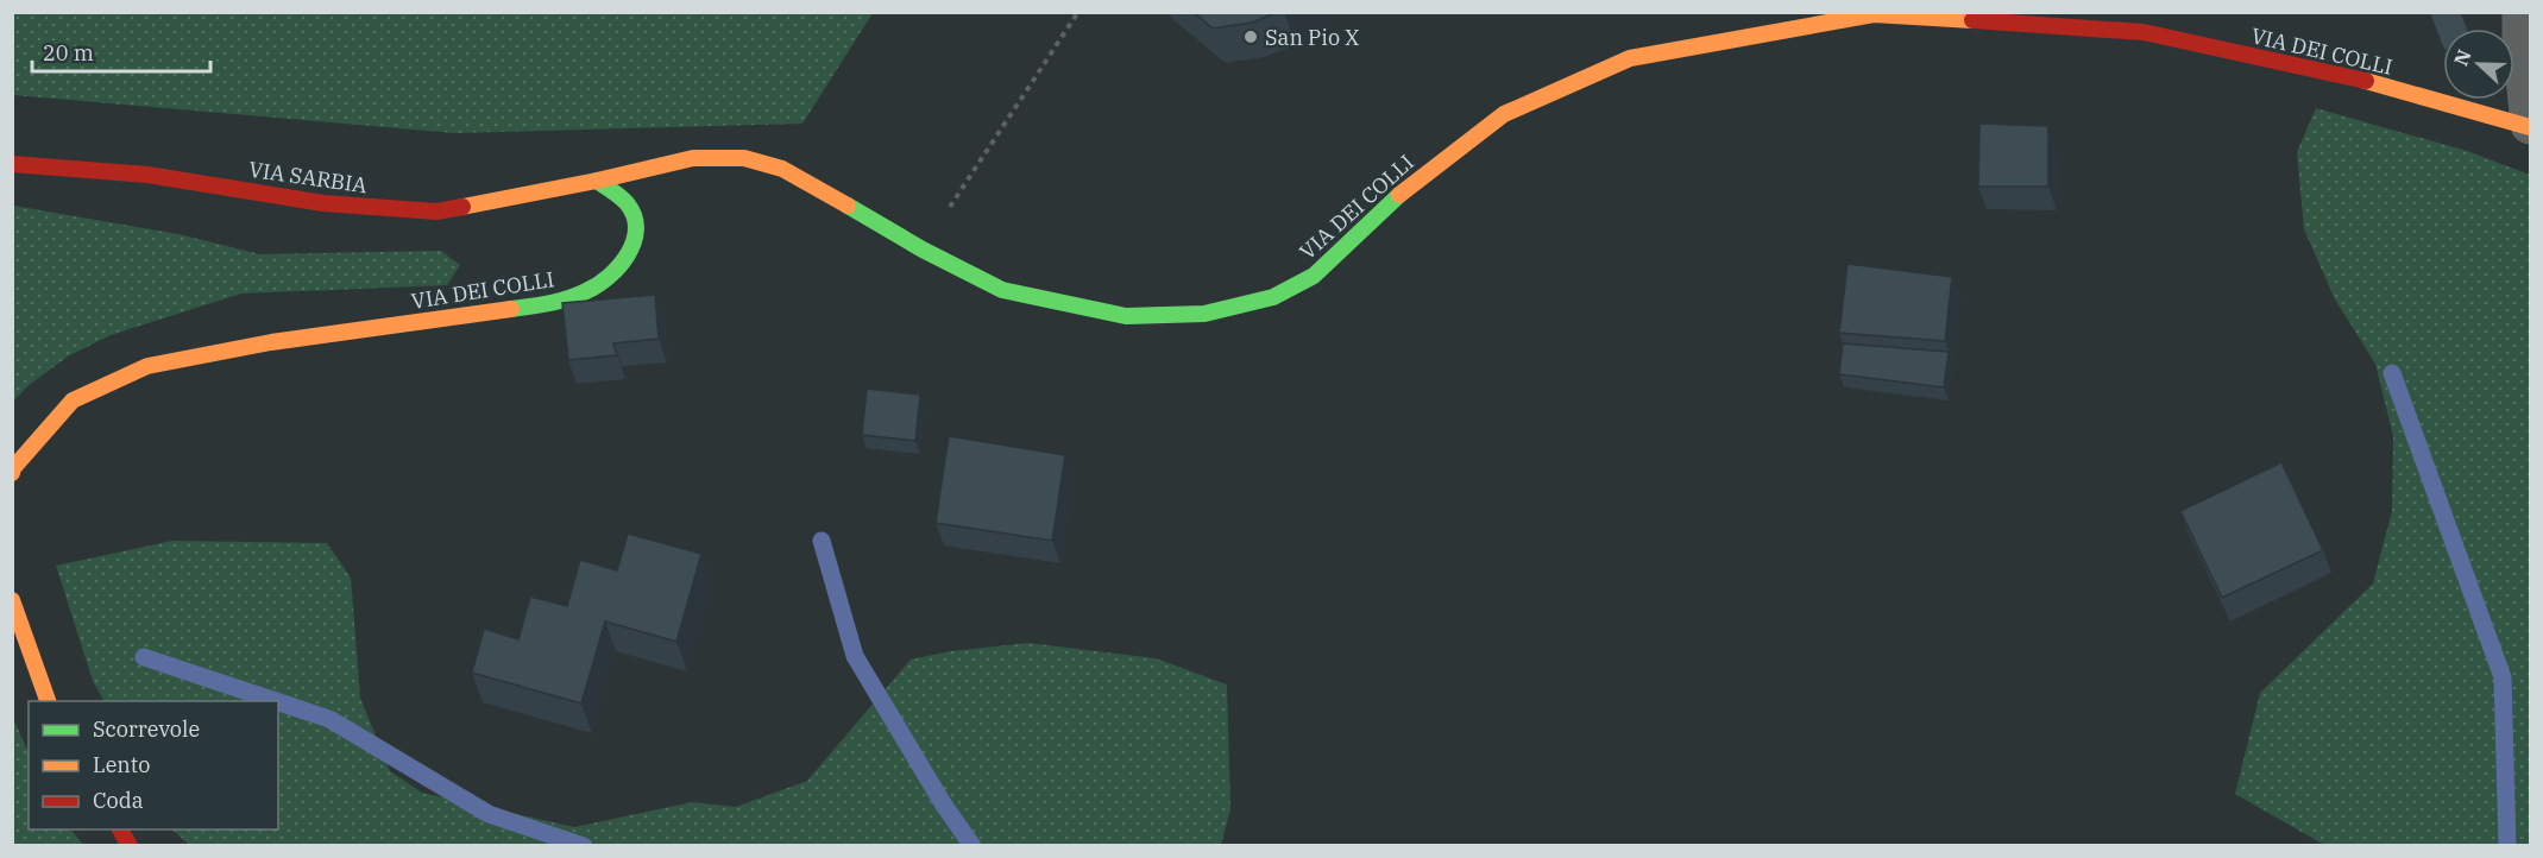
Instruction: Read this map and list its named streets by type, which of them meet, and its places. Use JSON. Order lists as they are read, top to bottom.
{
  "streets": {
    "street": ["VIA DEI COLLI", "VIA SARBIA"]
  },
  "crossings": [
    ["VIA DEI COLLI", "VIA SARBIA"]
  ],
  "places": ["San Pio X"],
  "legend": ["Scorrevole", "Lento", "Coda"],
  "scale_bar": "20 m",
  "north": "left"
}
